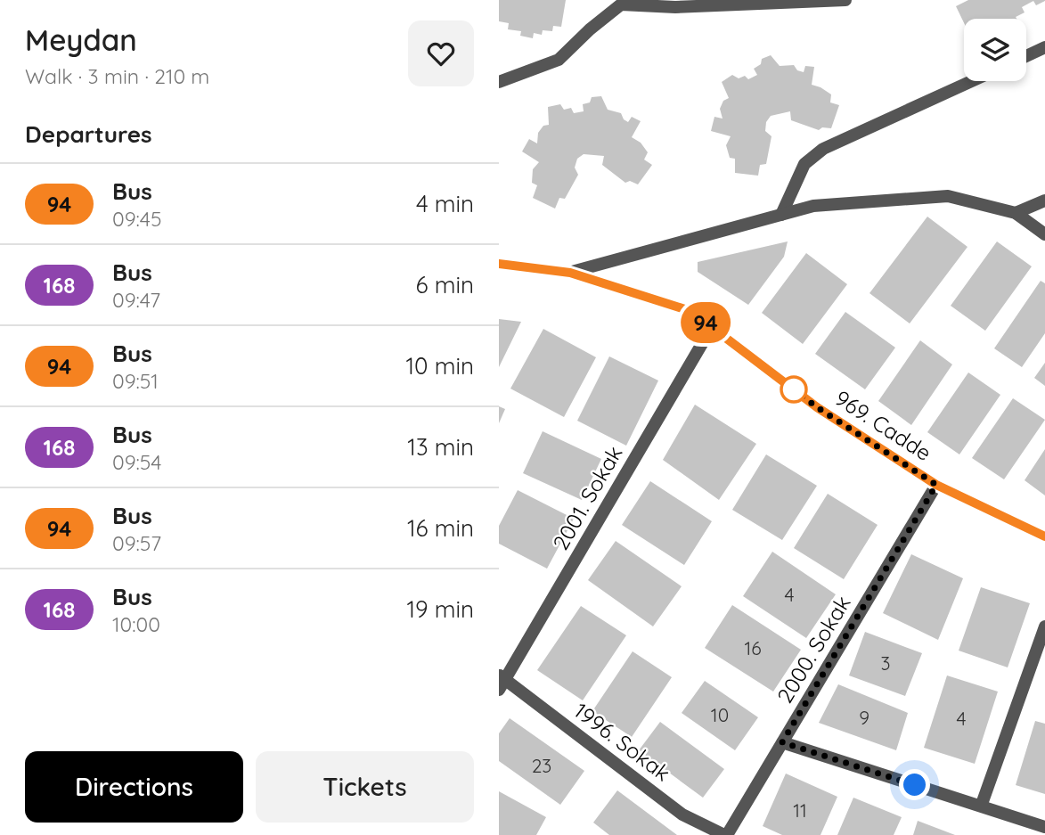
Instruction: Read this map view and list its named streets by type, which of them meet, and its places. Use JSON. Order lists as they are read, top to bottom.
{
  "streets": {
    "street": [
      "969. Cadde",
      "2001. Sokak",
      "2000. Sokak",
      "1996. Sokak"
    ]
  },
  "crossings": [
    ["969. Cadde", "2001. Sokak"],
    ["969. Cadde", "2000. Sokak"],
    ["2001. Sokak", "1996. Sokak"],
    ["2000. Sokak", "1996. Sokak"]
  ],
  "lines": ["bus line 94"],
  "house_numbers": [
    "4",
    "16",
    "3",
    "10",
    "9",
    "4",
    "23",
    "11"
  ],
  "page": {
    "heading": [
      ["Meydan", "Walk · 3 min · 210 m"],
      "Departures"
    ],
    "on_map": "94",
    "list": [
      {
        "mark": "94",
        "name": "Bus",
        "note": "09:45",
        "value": "4 min"
      },
      {
        "mark": "168",
        "name": "Bus",
        "note": "09:47",
        "value": "6 min"
      },
      {
        "mark": "94",
        "name": "Bus",
        "note": "09:51",
        "value": "10 min"
      },
      {
        "mark": "168",
        "name": "Bus",
        "note": "09:54",
        "value": "13 min"
      },
      {
        "mark": "94",
        "name": "Bus",
        "note": "09:57",
        "value": "16 min"
      },
      {
        "mark": "168",
        "name": "Bus",
        "note": "10:00",
        "value": "19 min"
      }
    ],
    "buttons": ["Directions", "Tickets"]
  }
}
